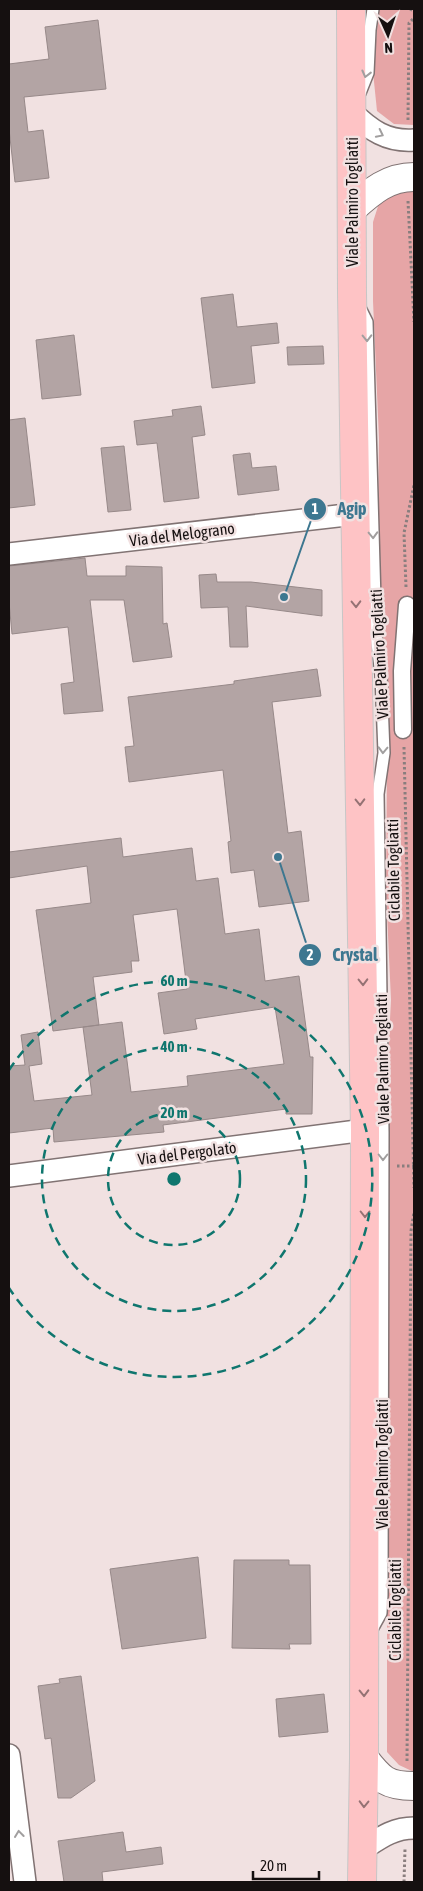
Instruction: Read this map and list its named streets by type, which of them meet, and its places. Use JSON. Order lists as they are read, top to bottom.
{
  "streets": {
    "main road": ["Viale Palmiro Togliatti"],
    "street": ["Via del Melograno", "Via del Pergolato"],
    "path": ["Ciclabile Togliatti"]
  },
  "crossings": [
    ["Viale Palmiro Togliatti", "Via del Melograno"],
    ["Viale Palmiro Togliatti", "Via del Pergolato"]
  ],
  "one_way": ["Viale Palmiro Togliatti"],
  "places": ["Agip", "Crystal"],
  "scale_bar": "20 m",
  "north": "bottom",
  "rings": ["60 m", "40 m", "20 m"]
}
